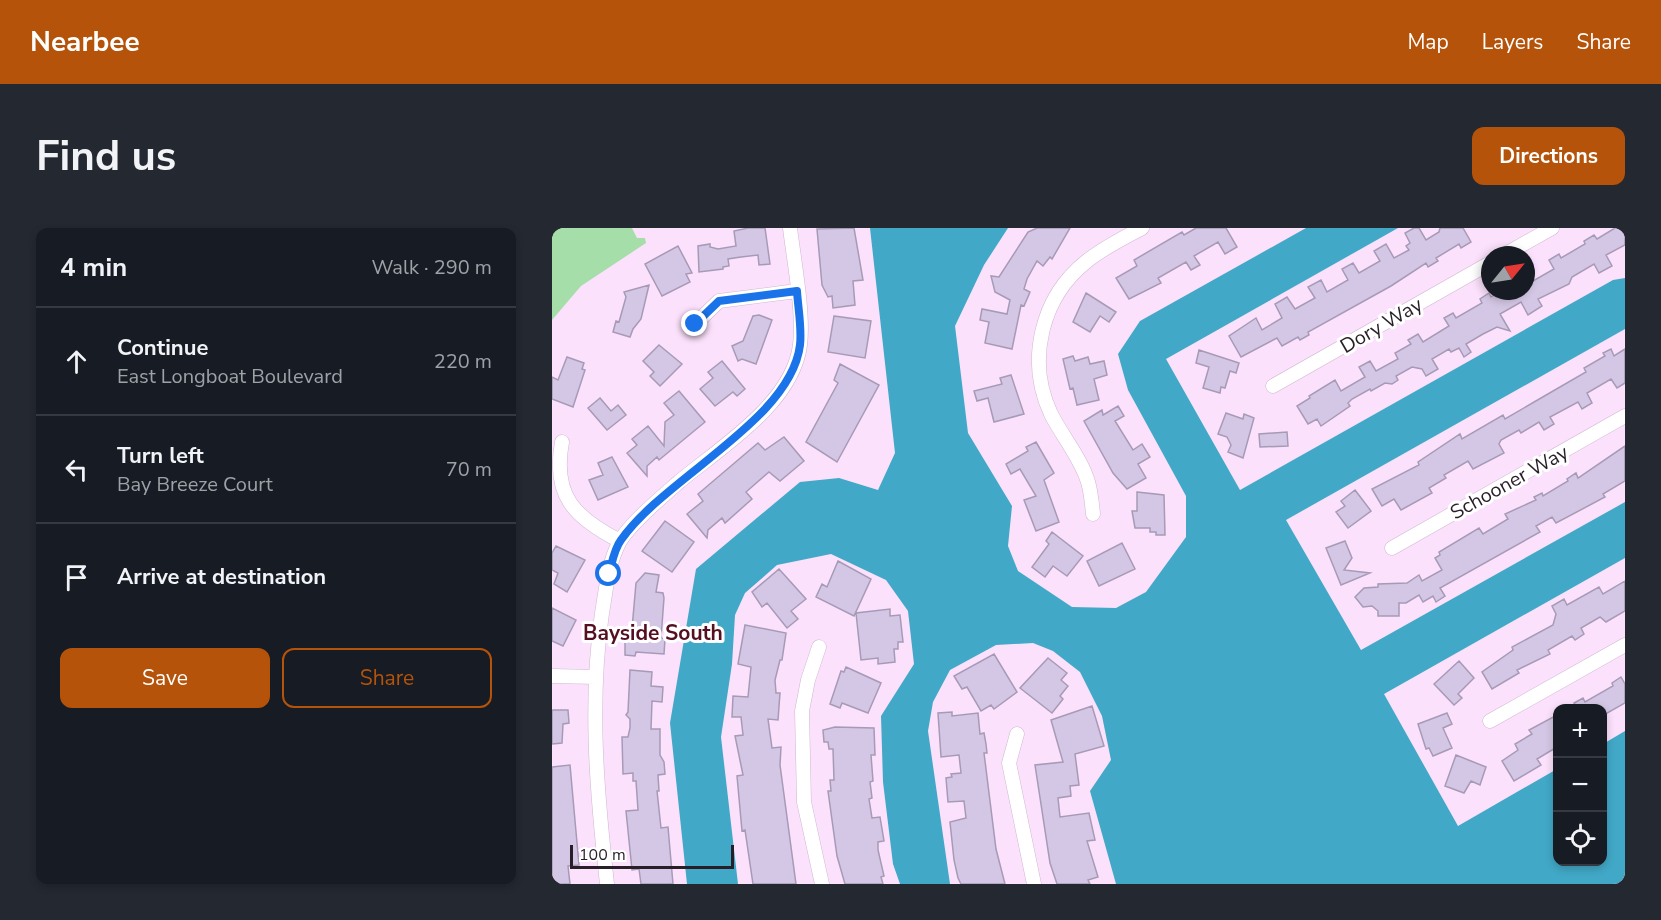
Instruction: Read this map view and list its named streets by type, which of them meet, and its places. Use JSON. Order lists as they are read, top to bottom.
{
  "streets": {
    "street": ["Dory Way", "Schooner Way"]
  },
  "districts": ["Bayside South"],
  "scale_bar": "100 m",
  "north": "top right",
  "page": {
    "header": "Nearbee",
    "nav": ["Map", "Layers", "Share"],
    "buttons": [
      "Directions",
      ["Save", "Share"]
    ],
    "title": "Find us",
    "heading": ["4 min", "Walk · 290 m"],
    "list": [
      ["Continue", "East Longboat Boulevard", "220 m"],
      ["Turn left", "Bay Breeze Court", "70 m"],
      "Arrive at destination"
    ],
    "map_buttons": ["+", "−"],
    "scale": "100 m"
  }
}
